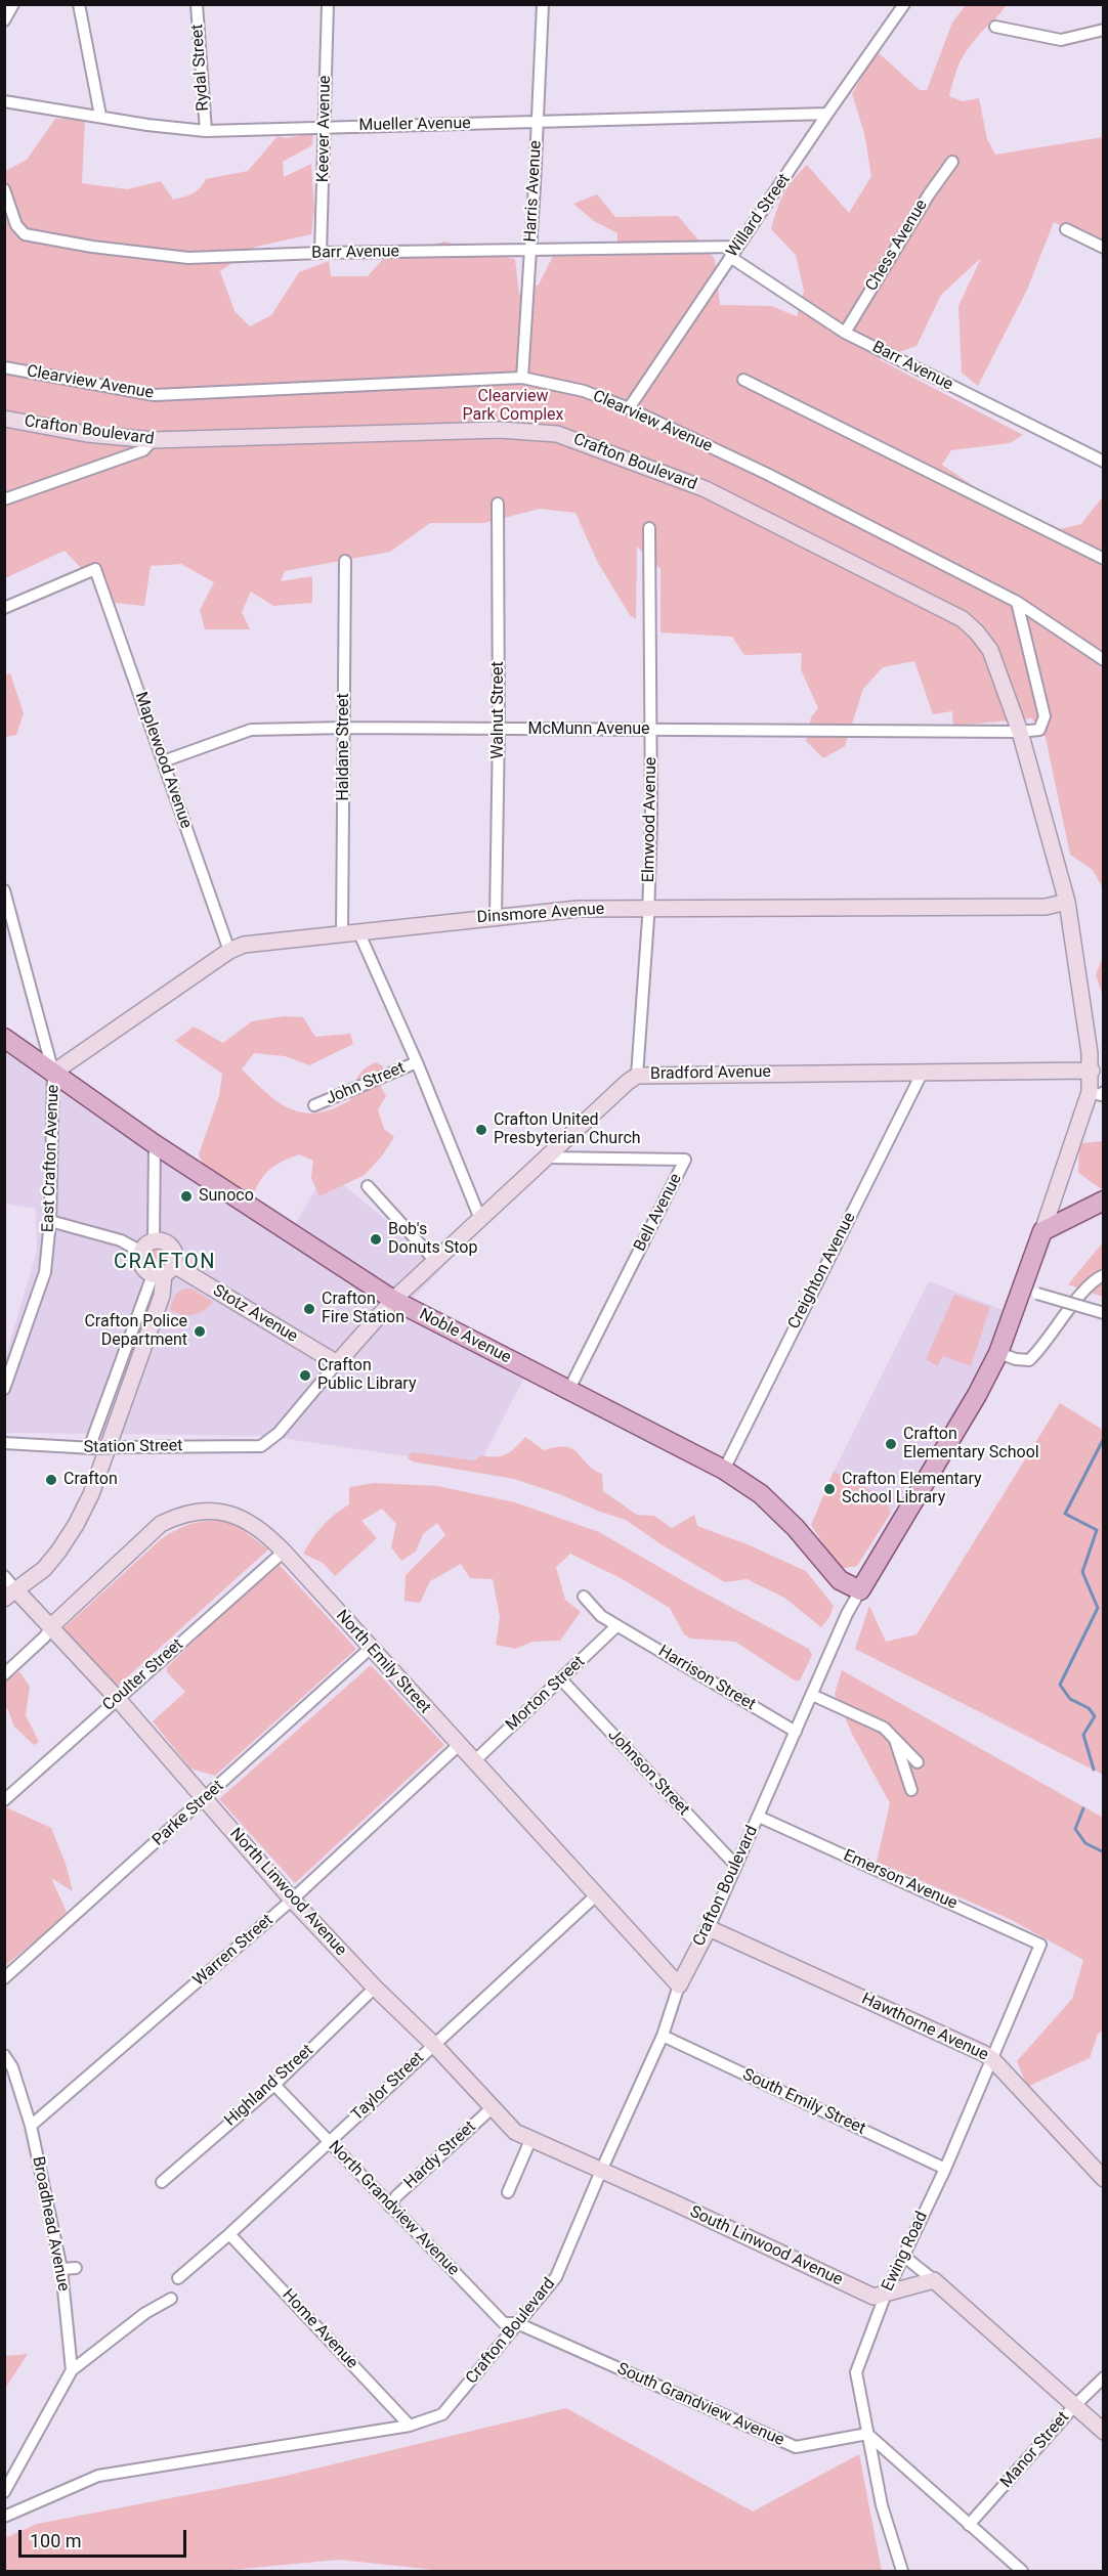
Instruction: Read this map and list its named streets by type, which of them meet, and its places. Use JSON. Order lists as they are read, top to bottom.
{
  "streets": {
    "main road": [
      "Crafton Boulevard",
      "Dinsmore Avenue",
      "Bradford Avenue",
      "Stotz Avenue",
      "Noble Avenue",
      "North Emily Street",
      "North Linwood Avenue",
      "Hawthorne Avenue",
      "South Linwood Avenue"
    ],
    "street": [
      "Rydal Street",
      "Mueller Avenue",
      "Keever Avenue",
      "Harris Avenue",
      "Willard Street",
      "Chess Avenue",
      "Barr Avenue",
      "Clearview Avenue",
      "Walnut Street",
      "McMunn Avenue",
      "Haldane Street",
      "Maplewood Avenue",
      "Elmwood Avenue",
      "John Street",
      "East Crafton Avenue",
      "Bell Avenue",
      "Creighton Avenue",
      "Station Street",
      "Coulter Street",
      "Harrison Street",
      "Morton Street",
      "Johnson Street",
      "Parke Street",
      "Emerson Avenue",
      "Warren Street",
      "Highland Street",
      "Taylor Street",
      "South Emily Street",
      "Hardy Street",
      "North Grandview Avenue",
      "Broadhead Avenue",
      "Ewing Road",
      "Home Avenue",
      "South Grandview Avenue",
      "Manor Street"
    ]
  },
  "crossings": [
    ["Rydal Street", "Mueller Avenue"],
    ["Mueller Avenue", "Keever Avenue"],
    ["Mueller Avenue", "Harris Avenue"],
    ["Mueller Avenue", "Willard Street"],
    ["Keever Avenue", "Barr Avenue"],
    ["Harris Avenue", "Barr Avenue"],
    ["Harris Avenue", "Clearview Avenue"],
    ["Willard Street", "Barr Avenue"],
    ["Willard Street", "Clearview Avenue"],
    ["Chess Avenue", "Barr Avenue"],
    ["Crafton Boulevard", "McMunn Avenue"],
    ["Crafton Boulevard", "Dinsmore Avenue"],
    ["Crafton Boulevard", "Bradford Avenue"],
    ["Crafton Boulevard", "Noble Avenue"],
    ["Crafton Boulevard", "North Emily Street"],
    ["Crafton Boulevard", "Harrison Street"],
    ["Crafton Boulevard", "Johnson Street"],
    ["Crafton Boulevard", "Emerson Avenue"],
    ["Crafton Boulevard", "North Linwood Avenue"],
    ["Crafton Boulevard", "Hawthorne Avenue"],
    ["Crafton Boulevard", "South Emily Street"],
    ["Crafton Boulevard", "North Grandview Avenue"],
    ["Crafton Boulevard", "South Linwood Avenue"],
    ["Crafton Boulevard", "Home Avenue"],
    ["Crafton Boulevard", "South Grandview Avenue"],
    ["Walnut Street", "McMunn Avenue"],
    ["Walnut Street", "Dinsmore Avenue"],
    ["McMunn Avenue", "Haldane Street"],
    ["McMunn Avenue", "Maplewood Avenue"],
    ["McMunn Avenue", "Elmwood Avenue"],
    ["Haldane Street", "Dinsmore Avenue"],
    ["Maplewood Avenue", "Dinsmore Avenue"],
    ["Elmwood Avenue", "Dinsmore Avenue"],
    ["Elmwood Avenue", "Bradford Avenue"],
    ["Dinsmore Avenue", "East Crafton Avenue"],
    ["Dinsmore Avenue", "Noble Avenue"],
    ["Bradford Avenue", "Bell Avenue"],
    ["Bradford Avenue", "Creighton Avenue"],
    ["Bradford Avenue", "Stotz Avenue"],
    ["Bradford Avenue", "Noble Avenue"],
    ["Bradford Avenue", "Station Street"],
    ["East Crafton Avenue", "Noble Avenue"],
    ["Bell Avenue", "Noble Avenue"],
    ["Creighton Avenue", "Noble Avenue"],
    ["North Emily Street", "Coulter Street"],
    ["North Emily Street", "Morton Street"],
    ["North Emily Street", "Parke Street"],
    ["North Emily Street", "North Linwood Avenue"],
    ["North Emily Street", "Warren Street"],
    ["North Emily Street", "Taylor Street"],
    ["Coulter Street", "North Linwood Avenue"],
    ["Harrison Street", "Morton Street"],
    ["Morton Street", "Johnson Street"],
    ["Parke Street", "North Linwood Avenue"],
    ["Emerson Avenue", "Ewing Road"],
    ["North Linwood Avenue", "Warren Street"],
    ["North Linwood Avenue", "Highland Street"],
    ["North Linwood Avenue", "Taylor Street"],
    ["North Linwood Avenue", "Hardy Street"],
    ["North Linwood Avenue", "South Linwood Avenue"],
    ["Warren Street", "Broadhead Avenue"],
    ["Hawthorne Avenue", "Ewing Road"],
    ["Highland Street", "North Grandview Avenue"],
    ["Taylor Street", "North Grandview Avenue"],
    ["Taylor Street", "Home Avenue"],
    ["South Emily Street", "Ewing Road"],
    ["Hardy Street", "North Grandview Avenue"],
    ["North Grandview Avenue", "South Grandview Avenue"],
    ["South Linwood Avenue", "Ewing Road"],
    ["Ewing Road", "South Grandview Avenue"]
  ],
  "districts": ["CRAFTON"],
  "parks": ["Clearview Park Complex"],
  "places": [
    "Crafton United Presbyterian Church",
    "Sunoco",
    "Bob's Donuts Stop",
    "Crafton Fire Station",
    "Crafton Police Department",
    "Crafton Public Library",
    "Crafton Elementary School",
    "Crafton",
    "Crafton Elementary School Library"
  ],
  "scale_bar": "100 m"
}
